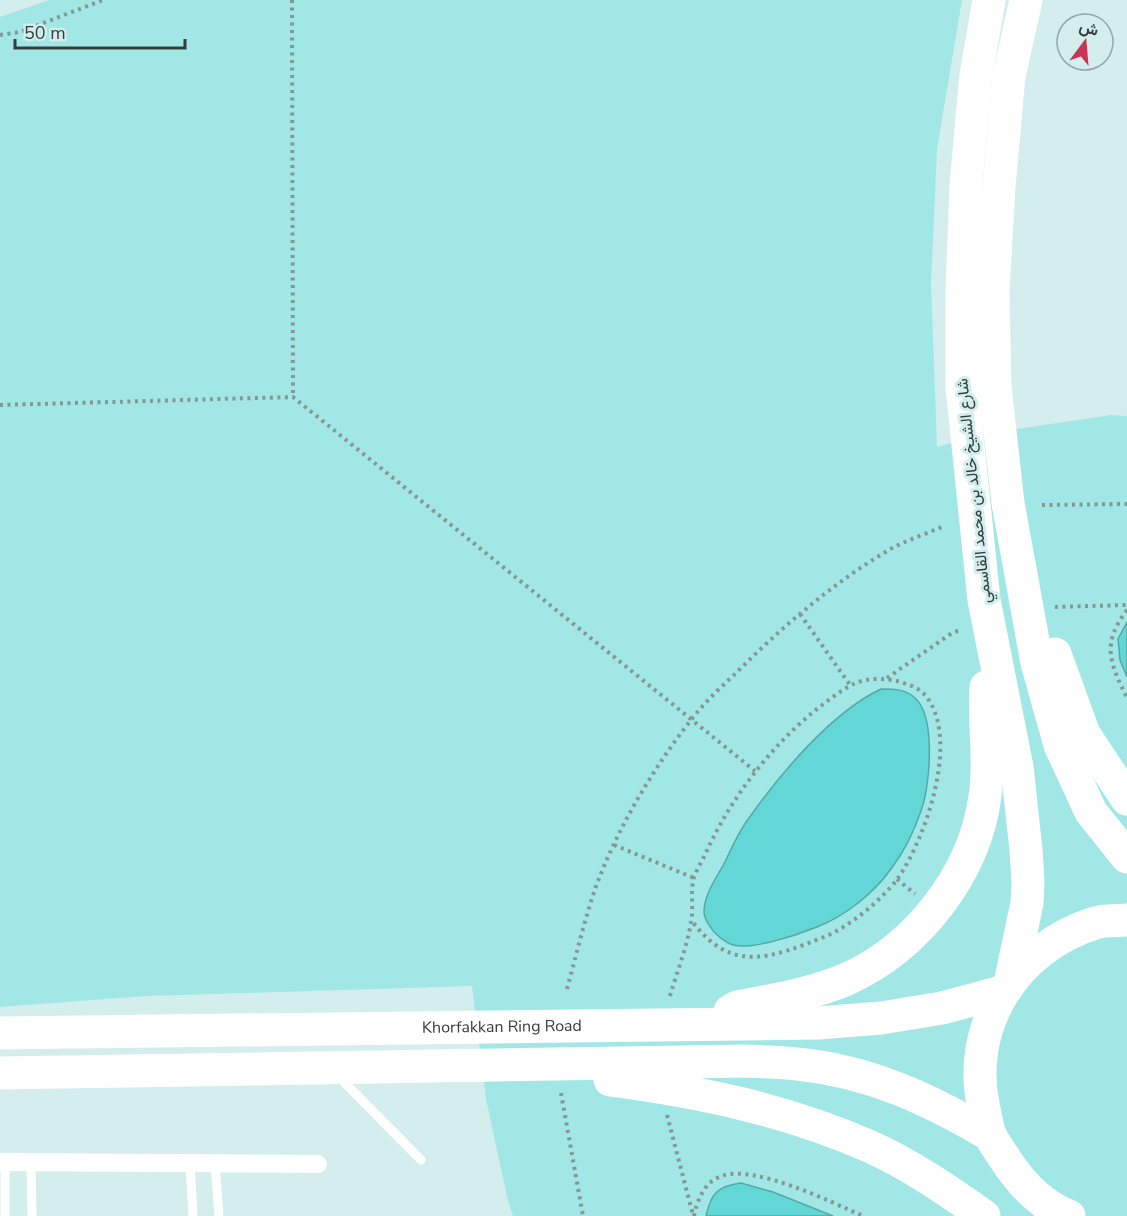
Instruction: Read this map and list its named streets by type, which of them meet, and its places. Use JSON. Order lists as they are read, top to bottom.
{
  "streets": {
    "highway": ["شارع الشيخ خالد بن محمد القاسمي", "Khorfakkan Ring Road"]
  },
  "crossings": [
    ["شارع الشيخ خالد بن محمد القاسمي", "Khorfakkan Ring Road"]
  ],
  "scale_bar": "50 m",
  "north": "top"
}
